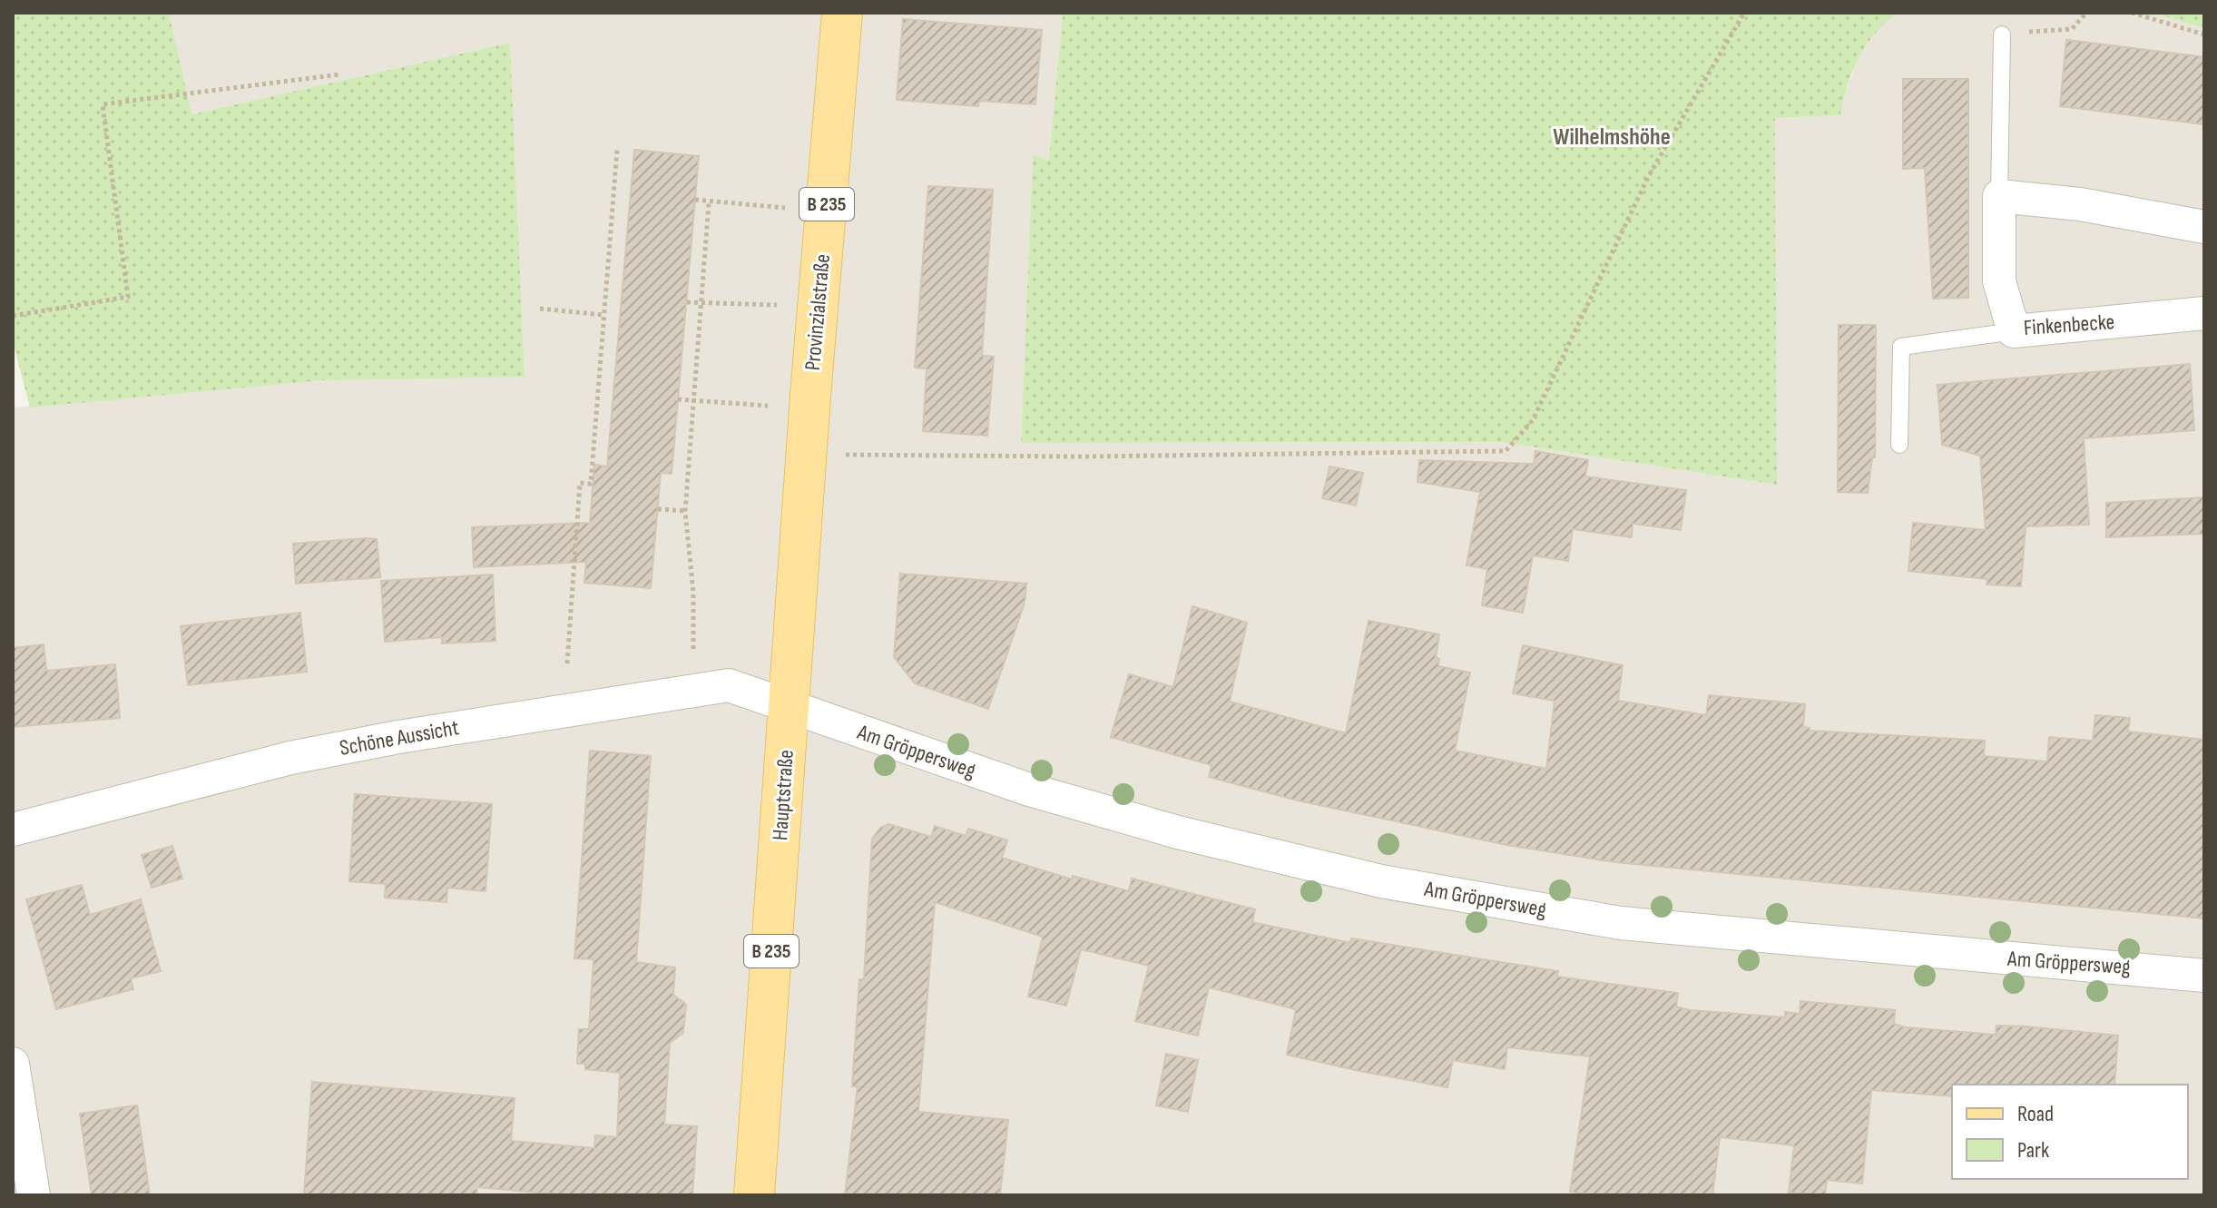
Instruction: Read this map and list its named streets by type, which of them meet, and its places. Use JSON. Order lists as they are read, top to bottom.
{
  "streets": {
    "main road": ["B 235", "Provinzialstraße", "Hauptstraße"],
    "street": ["Finkenbecke", "Schöne Aussicht", "Am Gröppersweg"]
  },
  "crossings": [
    ["Provinzialstraße", "Hauptstraße"],
    ["Schöne Aussicht", "Am Gröppersweg"],
    ["Schöne Aussicht", "Hauptstraße"],
    ["Am Gröppersweg", "Hauptstraße"]
  ],
  "districts": ["Wilhelmshöhe"],
  "legend": ["Road", "Park"]
}
